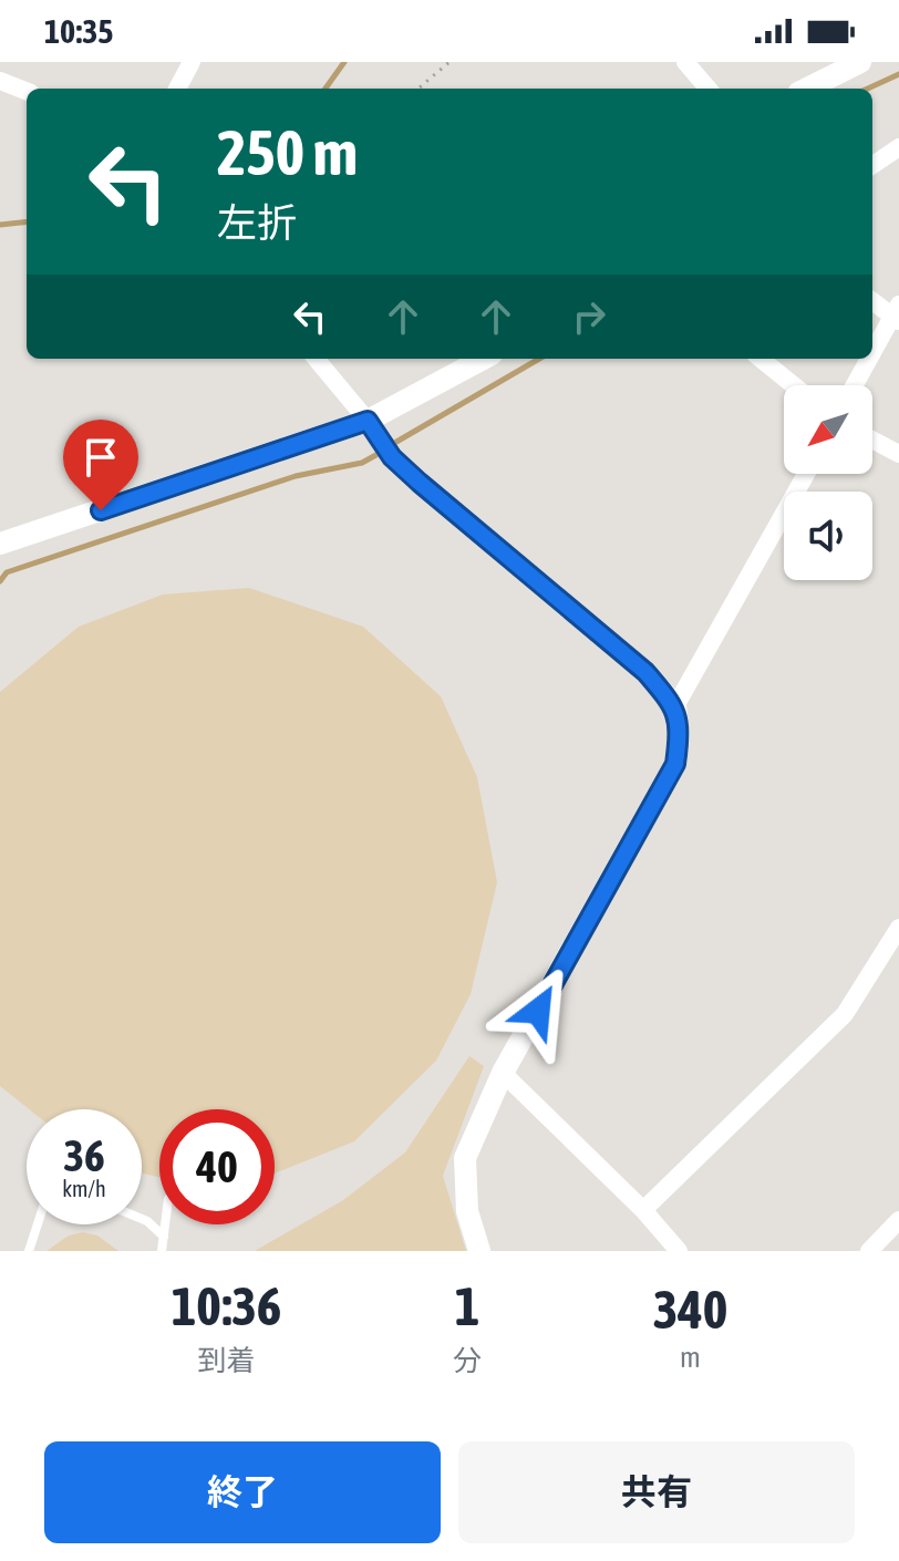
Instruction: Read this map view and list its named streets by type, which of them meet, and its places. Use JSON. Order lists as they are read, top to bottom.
{
  "north": "bottom left",
  "page": {
    "status": "10:35",
    "turn": ["250 m", "左折"],
    "speed": "36 km/h",
    "limit": "40",
    "eta": [
      "10:36",
      "到着",
      "1",
      "分",
      "340",
      "m"
    ],
    "buttons": ["終了", "共有"]
  }
}
